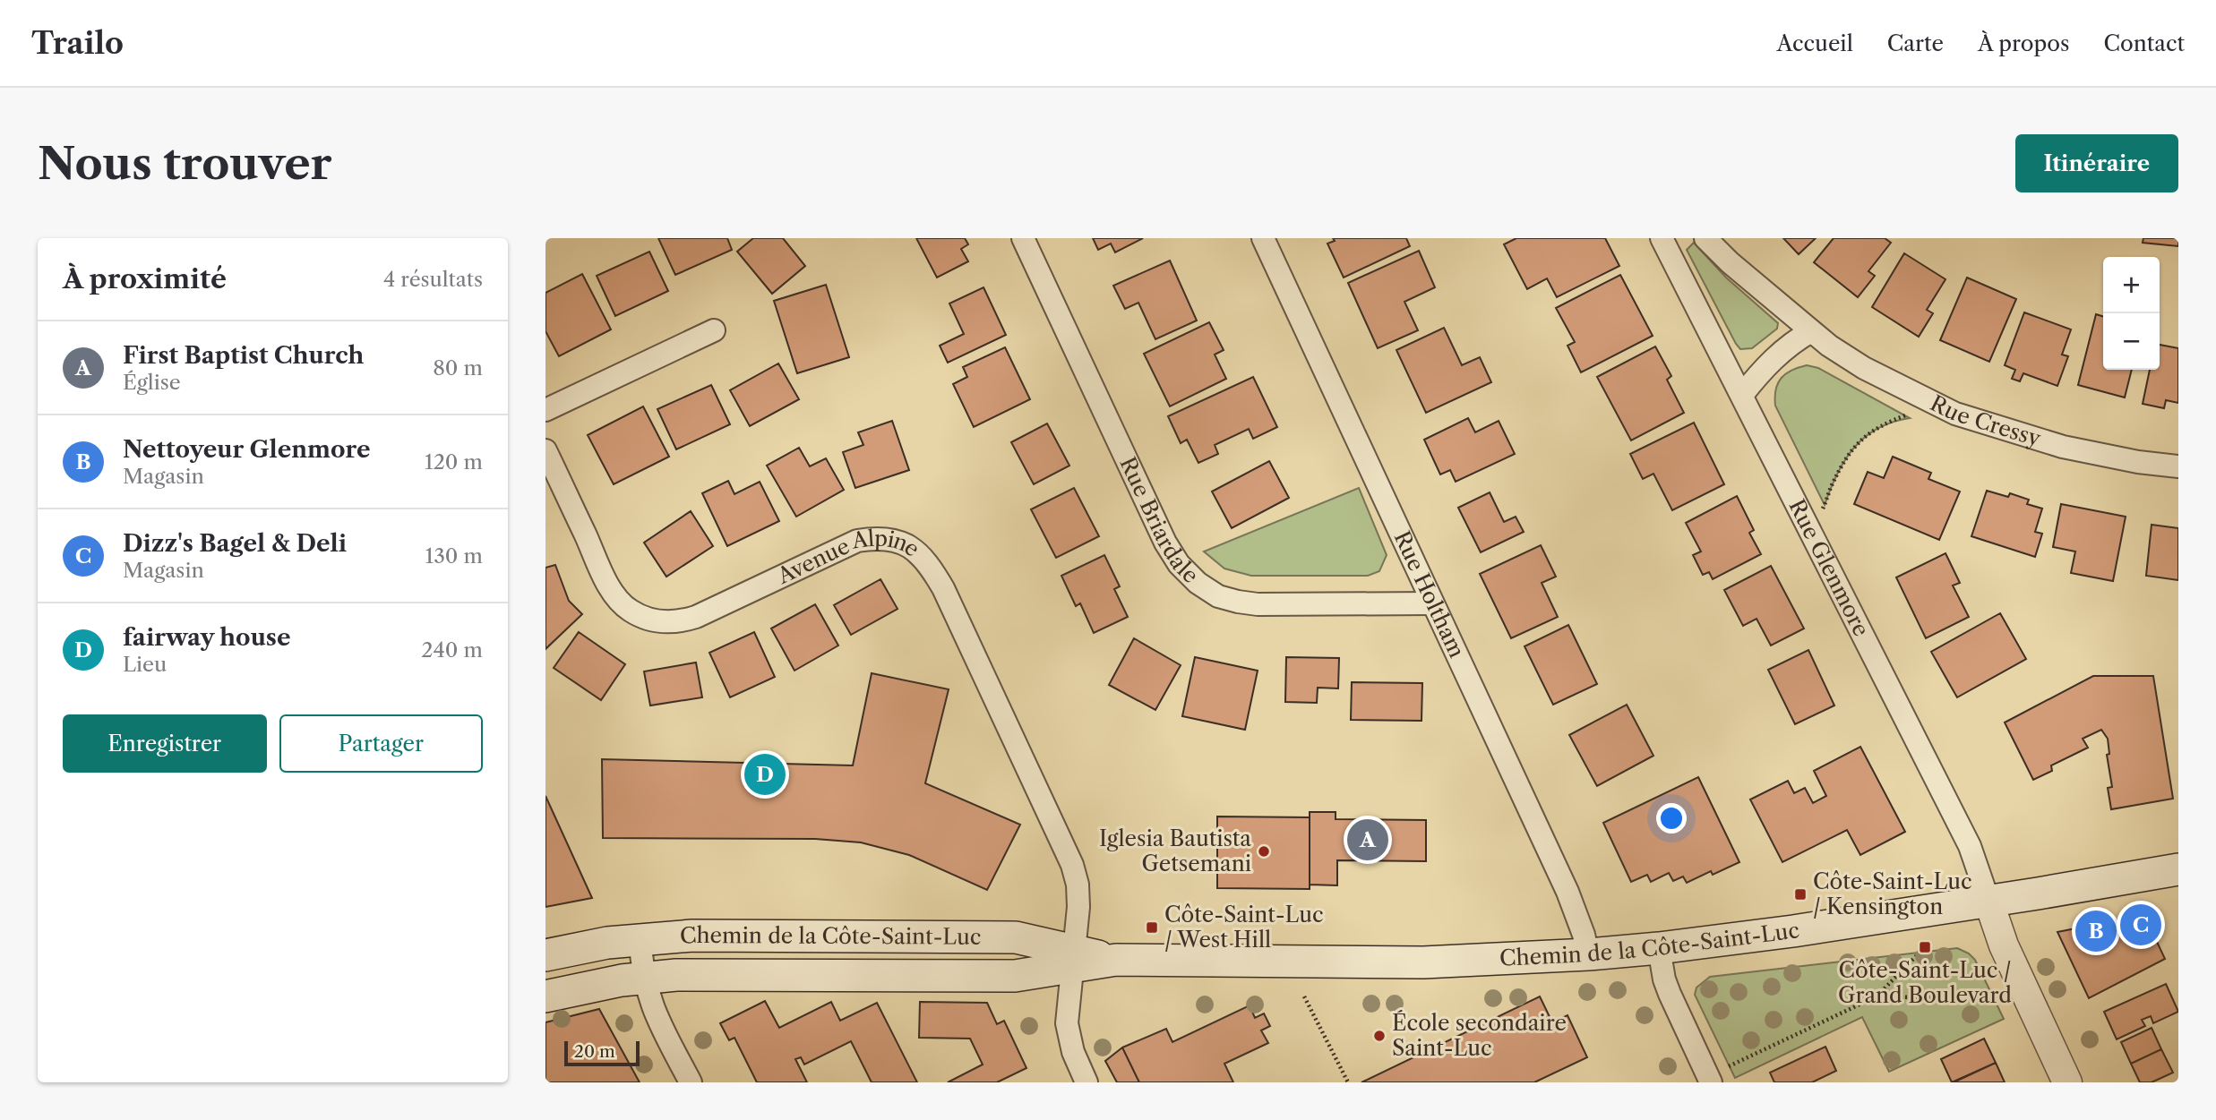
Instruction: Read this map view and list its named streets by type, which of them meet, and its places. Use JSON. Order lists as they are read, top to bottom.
{
  "streets": {
    "main road": ["Chemin de la Côte-Saint-Luc"],
    "street": [
      "Rue Cressy",
      "Rue Briardale",
      "Rue Glenmore",
      "Avenue Alpine",
      "Rue Holtham"
    ]
  },
  "crossings": [
    ["Rue Briardale", "Rue Holtham"],
    ["Rue Glenmore", "Chemin de la Côte-Saint-Luc"],
    ["Avenue Alpine", "Chemin de la Côte-Saint-Luc"],
    ["Rue Holtham", "Chemin de la Côte-Saint-Luc"]
  ],
  "places": {
    "other": ["Iglesia Bautista Getsemani", "École secondaire Saint-Luc"],
    "transit": ["Côte-Saint-Luc / Kensington", "Côte-Saint-Luc / West Hill", "Côte-Saint-Luc / Grand Boulevard"]
  },
  "scale_bar": "20 m",
  "page": {
    "header": "Trailo",
    "nav": [
      "Accueil",
      "Carte",
      "À propos",
      "Contact"
    ],
    "buttons": [
      "Itinéraire",
      ["Enregistrer", "Partager"]
    ],
    "title": "Nous trouver",
    "heading": ["À proximité", "4 résultats"],
    "map_buttons": ["+", "−"],
    "list": [
      {
        "mark": "A",
        "name": "First Baptist Church",
        "note": "Église",
        "value": "80 m"
      },
      {
        "mark": "B",
        "name": "Nettoyeur Glenmore",
        "note": "Magasin",
        "value": "120 m"
      },
      {
        "mark": "C",
        "name": "Dizz's Bagel & Deli",
        "note": "Magasin",
        "value": "130 m"
      },
      {
        "mark": "D",
        "name": "fairway house",
        "note": "Lieu",
        "value": "240 m"
      }
    ],
    "pins": [
      "D",
      "A",
      "C",
      "B"
    ],
    "scale": "20 m"
  }
}
